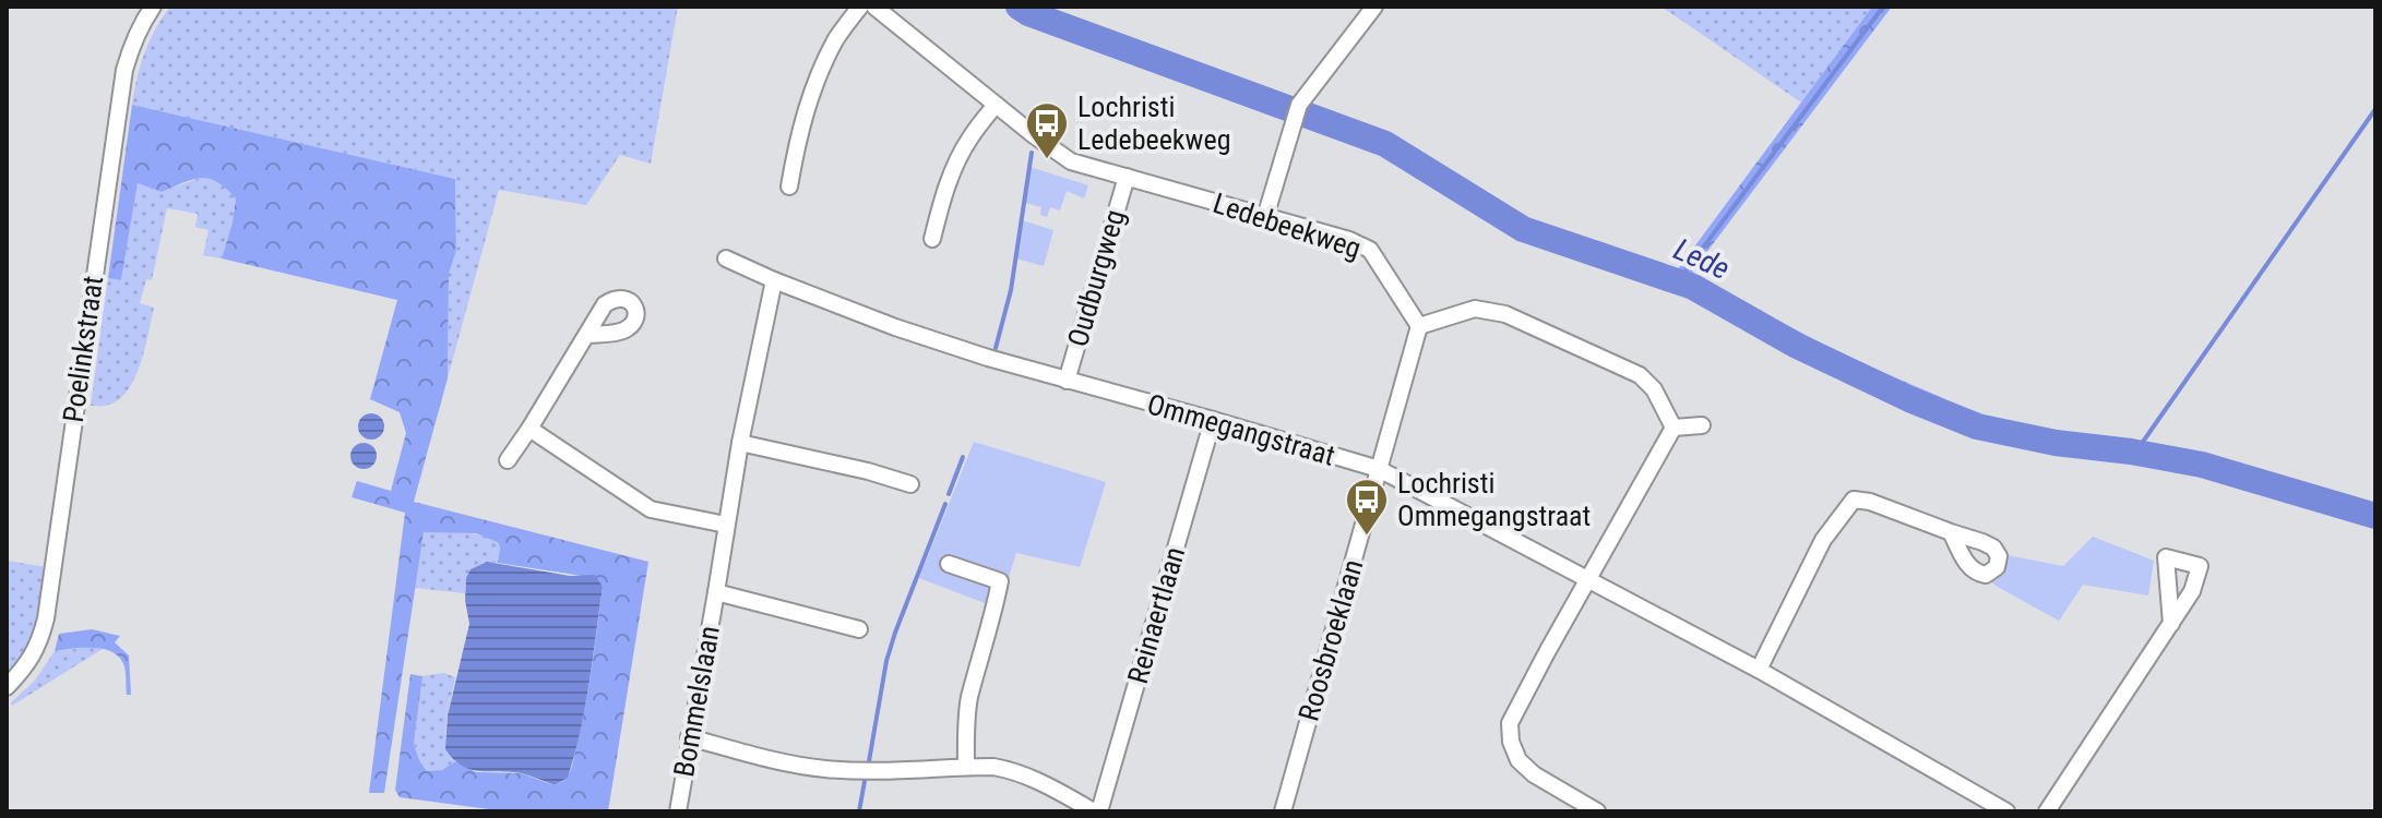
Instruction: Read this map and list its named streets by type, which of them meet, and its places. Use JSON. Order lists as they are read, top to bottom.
{
  "streets": {
    "street": [
      "Ledebeekweg",
      "Oudburgweg",
      "Poelinkstraat",
      "Ommegangstraat",
      "Reinaertlaan",
      "Roosbroeklaan",
      "Bommelslaan"
    ]
  },
  "crossings": [
    ["Ledebeekweg", "Oudburgweg"],
    ["Ledebeekweg", "Roosbroeklaan"],
    ["Oudburgweg", "Ommegangstraat"],
    ["Ommegangstraat", "Reinaertlaan"],
    ["Ommegangstraat", "Roosbroeklaan"],
    ["Ommegangstraat", "Bommelslaan"]
  ],
  "water": ["Lede"],
  "places": {
    "bus stop": ["Lochristi Ledebeekweg", "Lochristi Ommegangstraat"]
  }
}
